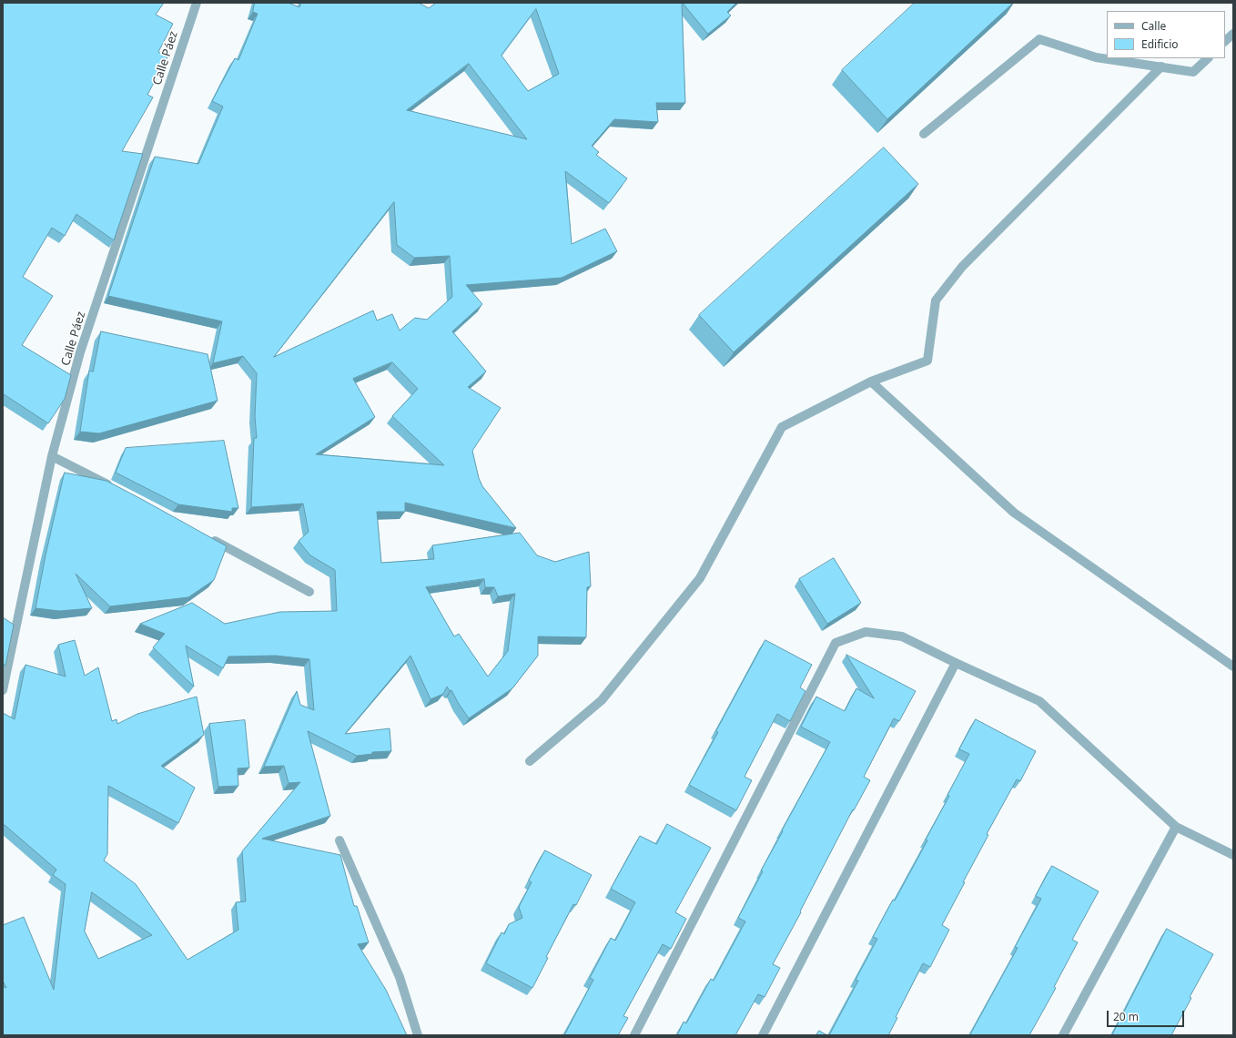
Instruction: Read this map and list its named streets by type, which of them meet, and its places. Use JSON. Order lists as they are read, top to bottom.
{
  "streets": {
    "street": ["Calle Páez"]
  },
  "legend": ["Calle", "Edificio"],
  "scale_bar": "20 m"
}
